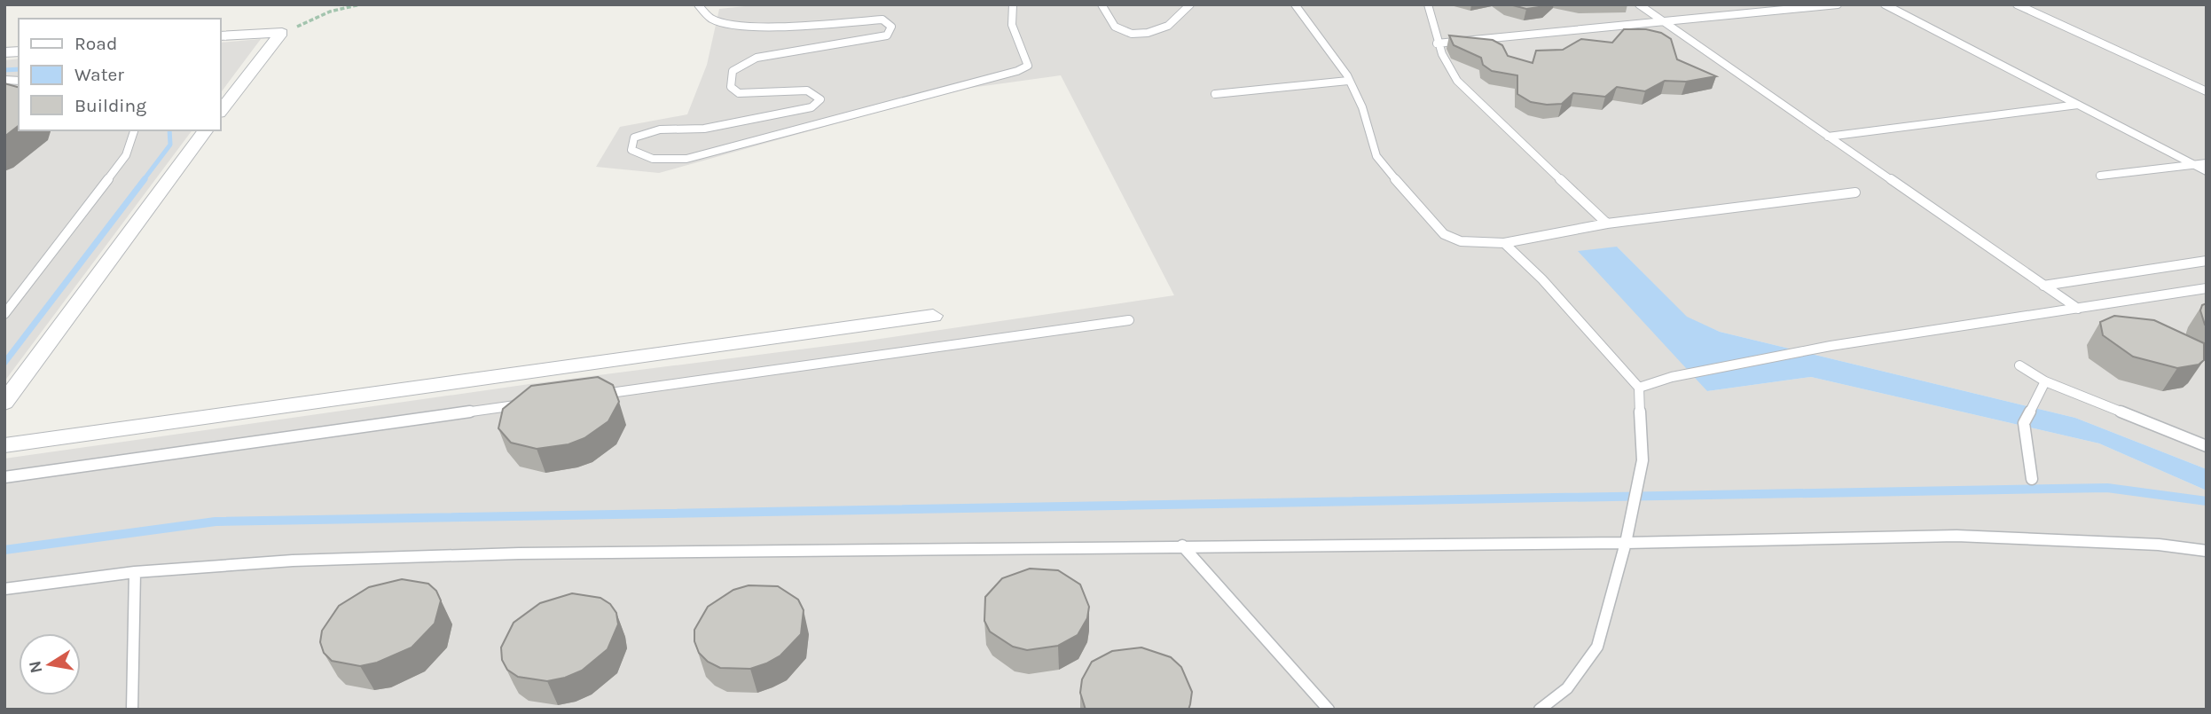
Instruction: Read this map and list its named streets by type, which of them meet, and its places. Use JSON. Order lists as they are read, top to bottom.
{
  "legend": ["Road", "Water", "Building"],
  "north": "left"
}
